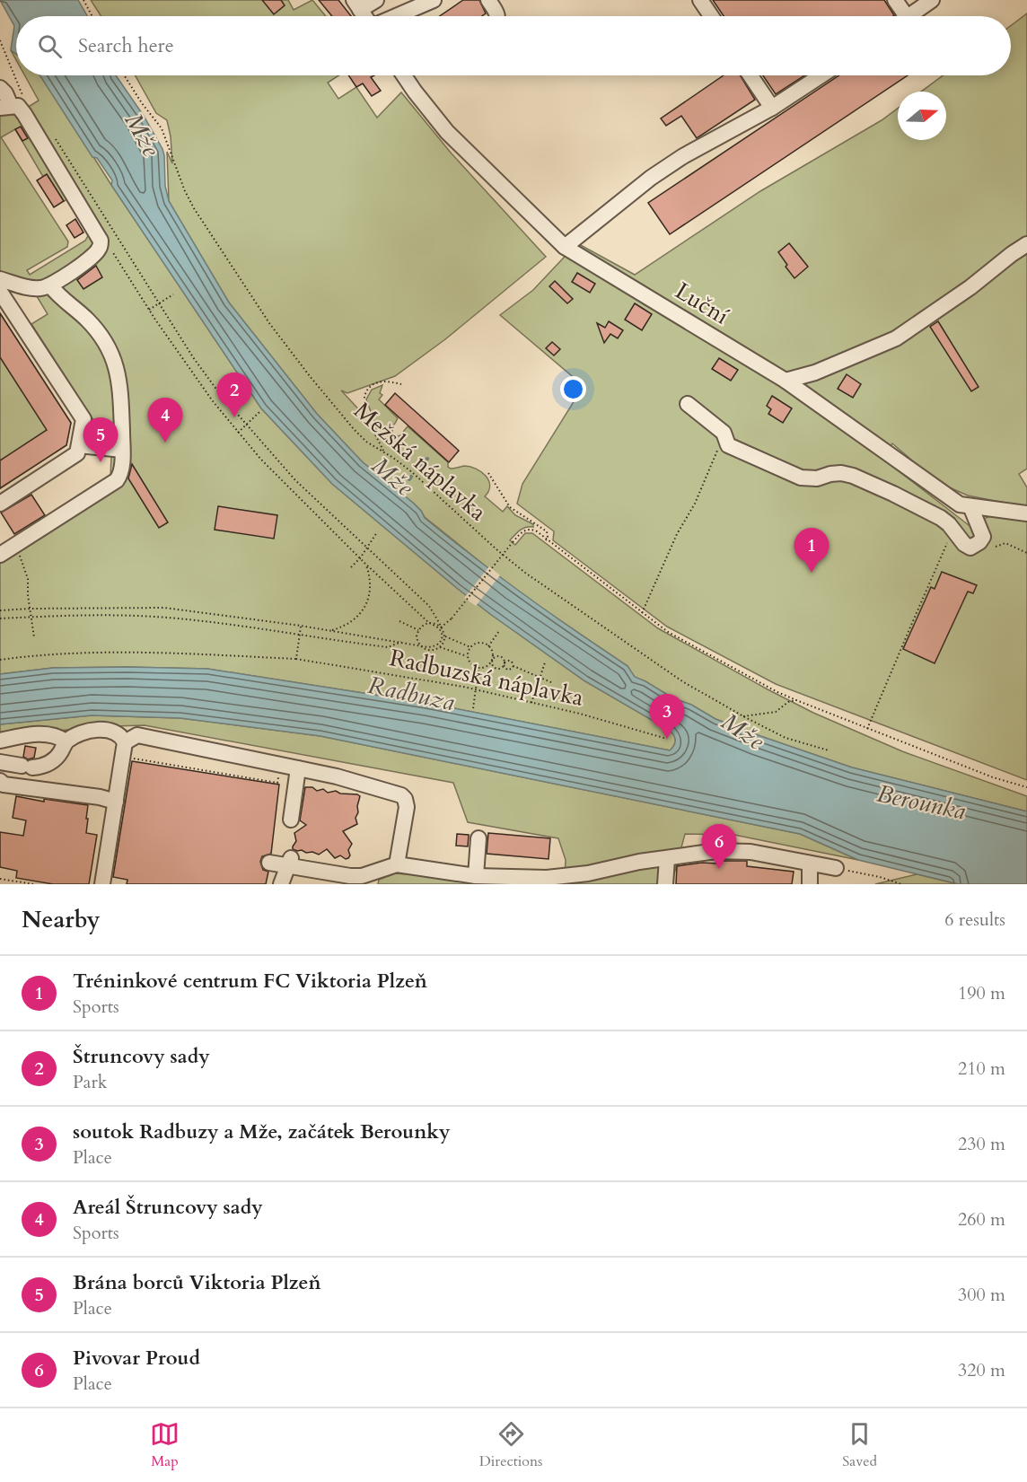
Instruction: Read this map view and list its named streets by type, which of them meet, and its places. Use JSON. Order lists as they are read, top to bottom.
{
  "streets": {
    "street": ["Luční"],
    "path": ["Mežská náplavka", "Radbuzská náplavka"]
  },
  "water": ["Mže", "Radbuza", "Berounka"],
  "north": "right",
  "page": {
    "search": "Search here",
    "pins": [
      "2",
      "4",
      "5",
      "1",
      "3",
      "6"
    ],
    "heading": ["Nearby", "6 results"],
    "list": [
      {
        "mark": "1",
        "name": "Tréninkové centrum FC Viktoria Plzeň",
        "note": "Sports",
        "value": "190 m"
      },
      {
        "mark": "2",
        "name": "Štruncovy sady",
        "note": "Park",
        "value": "210 m"
      },
      {
        "mark": "3",
        "name": "soutok Radbuzy a Mže, začátek Berounky",
        "note": "Place",
        "value": "230 m"
      },
      {
        "mark": "4",
        "name": "Areál Štruncovy sady",
        "note": "Sports",
        "value": "260 m"
      },
      {
        "mark": "5",
        "name": "Brána borců Viktoria Plzeň",
        "note": "Place",
        "value": "300 m"
      },
      {
        "mark": "6",
        "name": "Pivovar Proud",
        "note": "Place",
        "value": "320 m"
      }
    ],
    "nav": ["Map", "Directions", "Saved"]
  }
}
